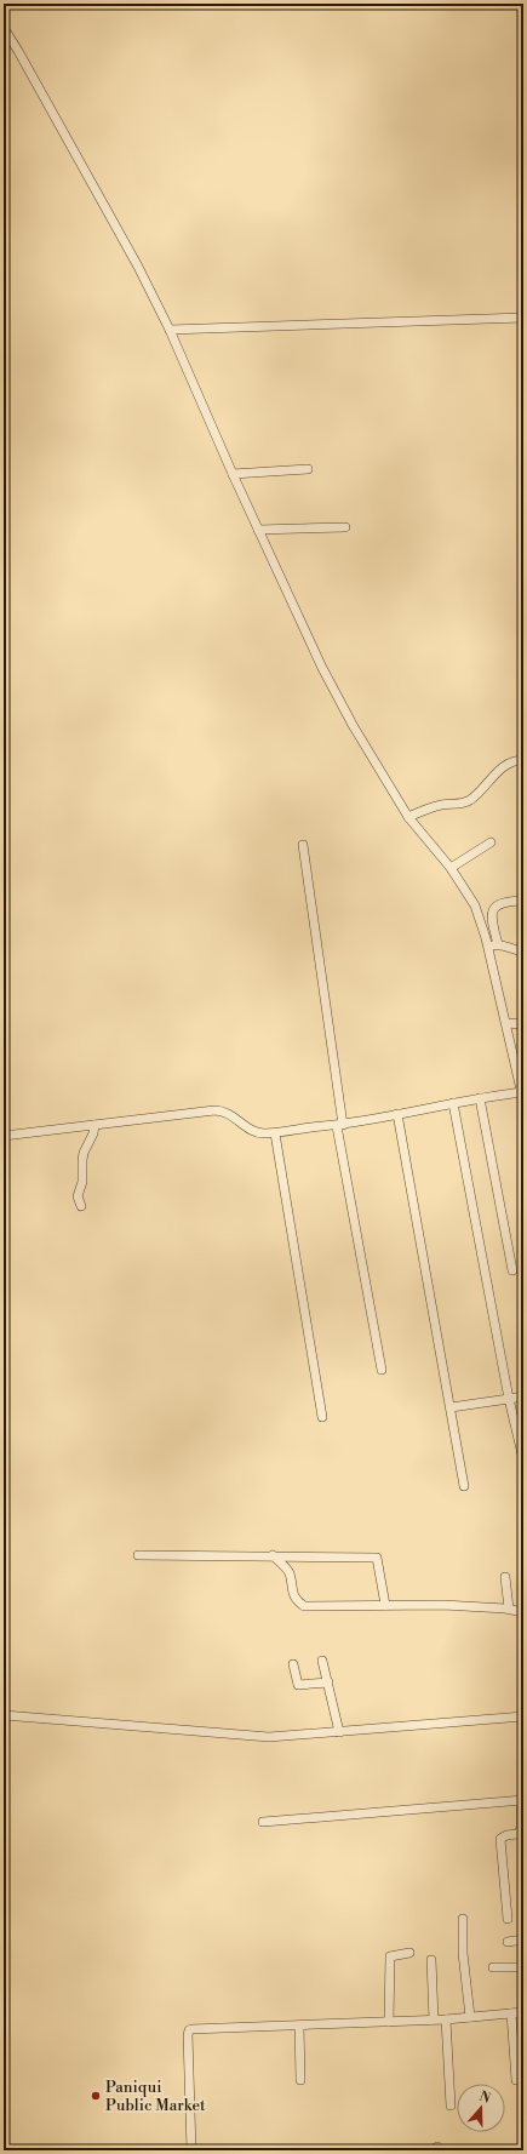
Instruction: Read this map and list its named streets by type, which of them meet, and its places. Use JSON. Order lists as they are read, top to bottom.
{
  "places": ["Paniqui Public Market"],
  "north": "top"
}
